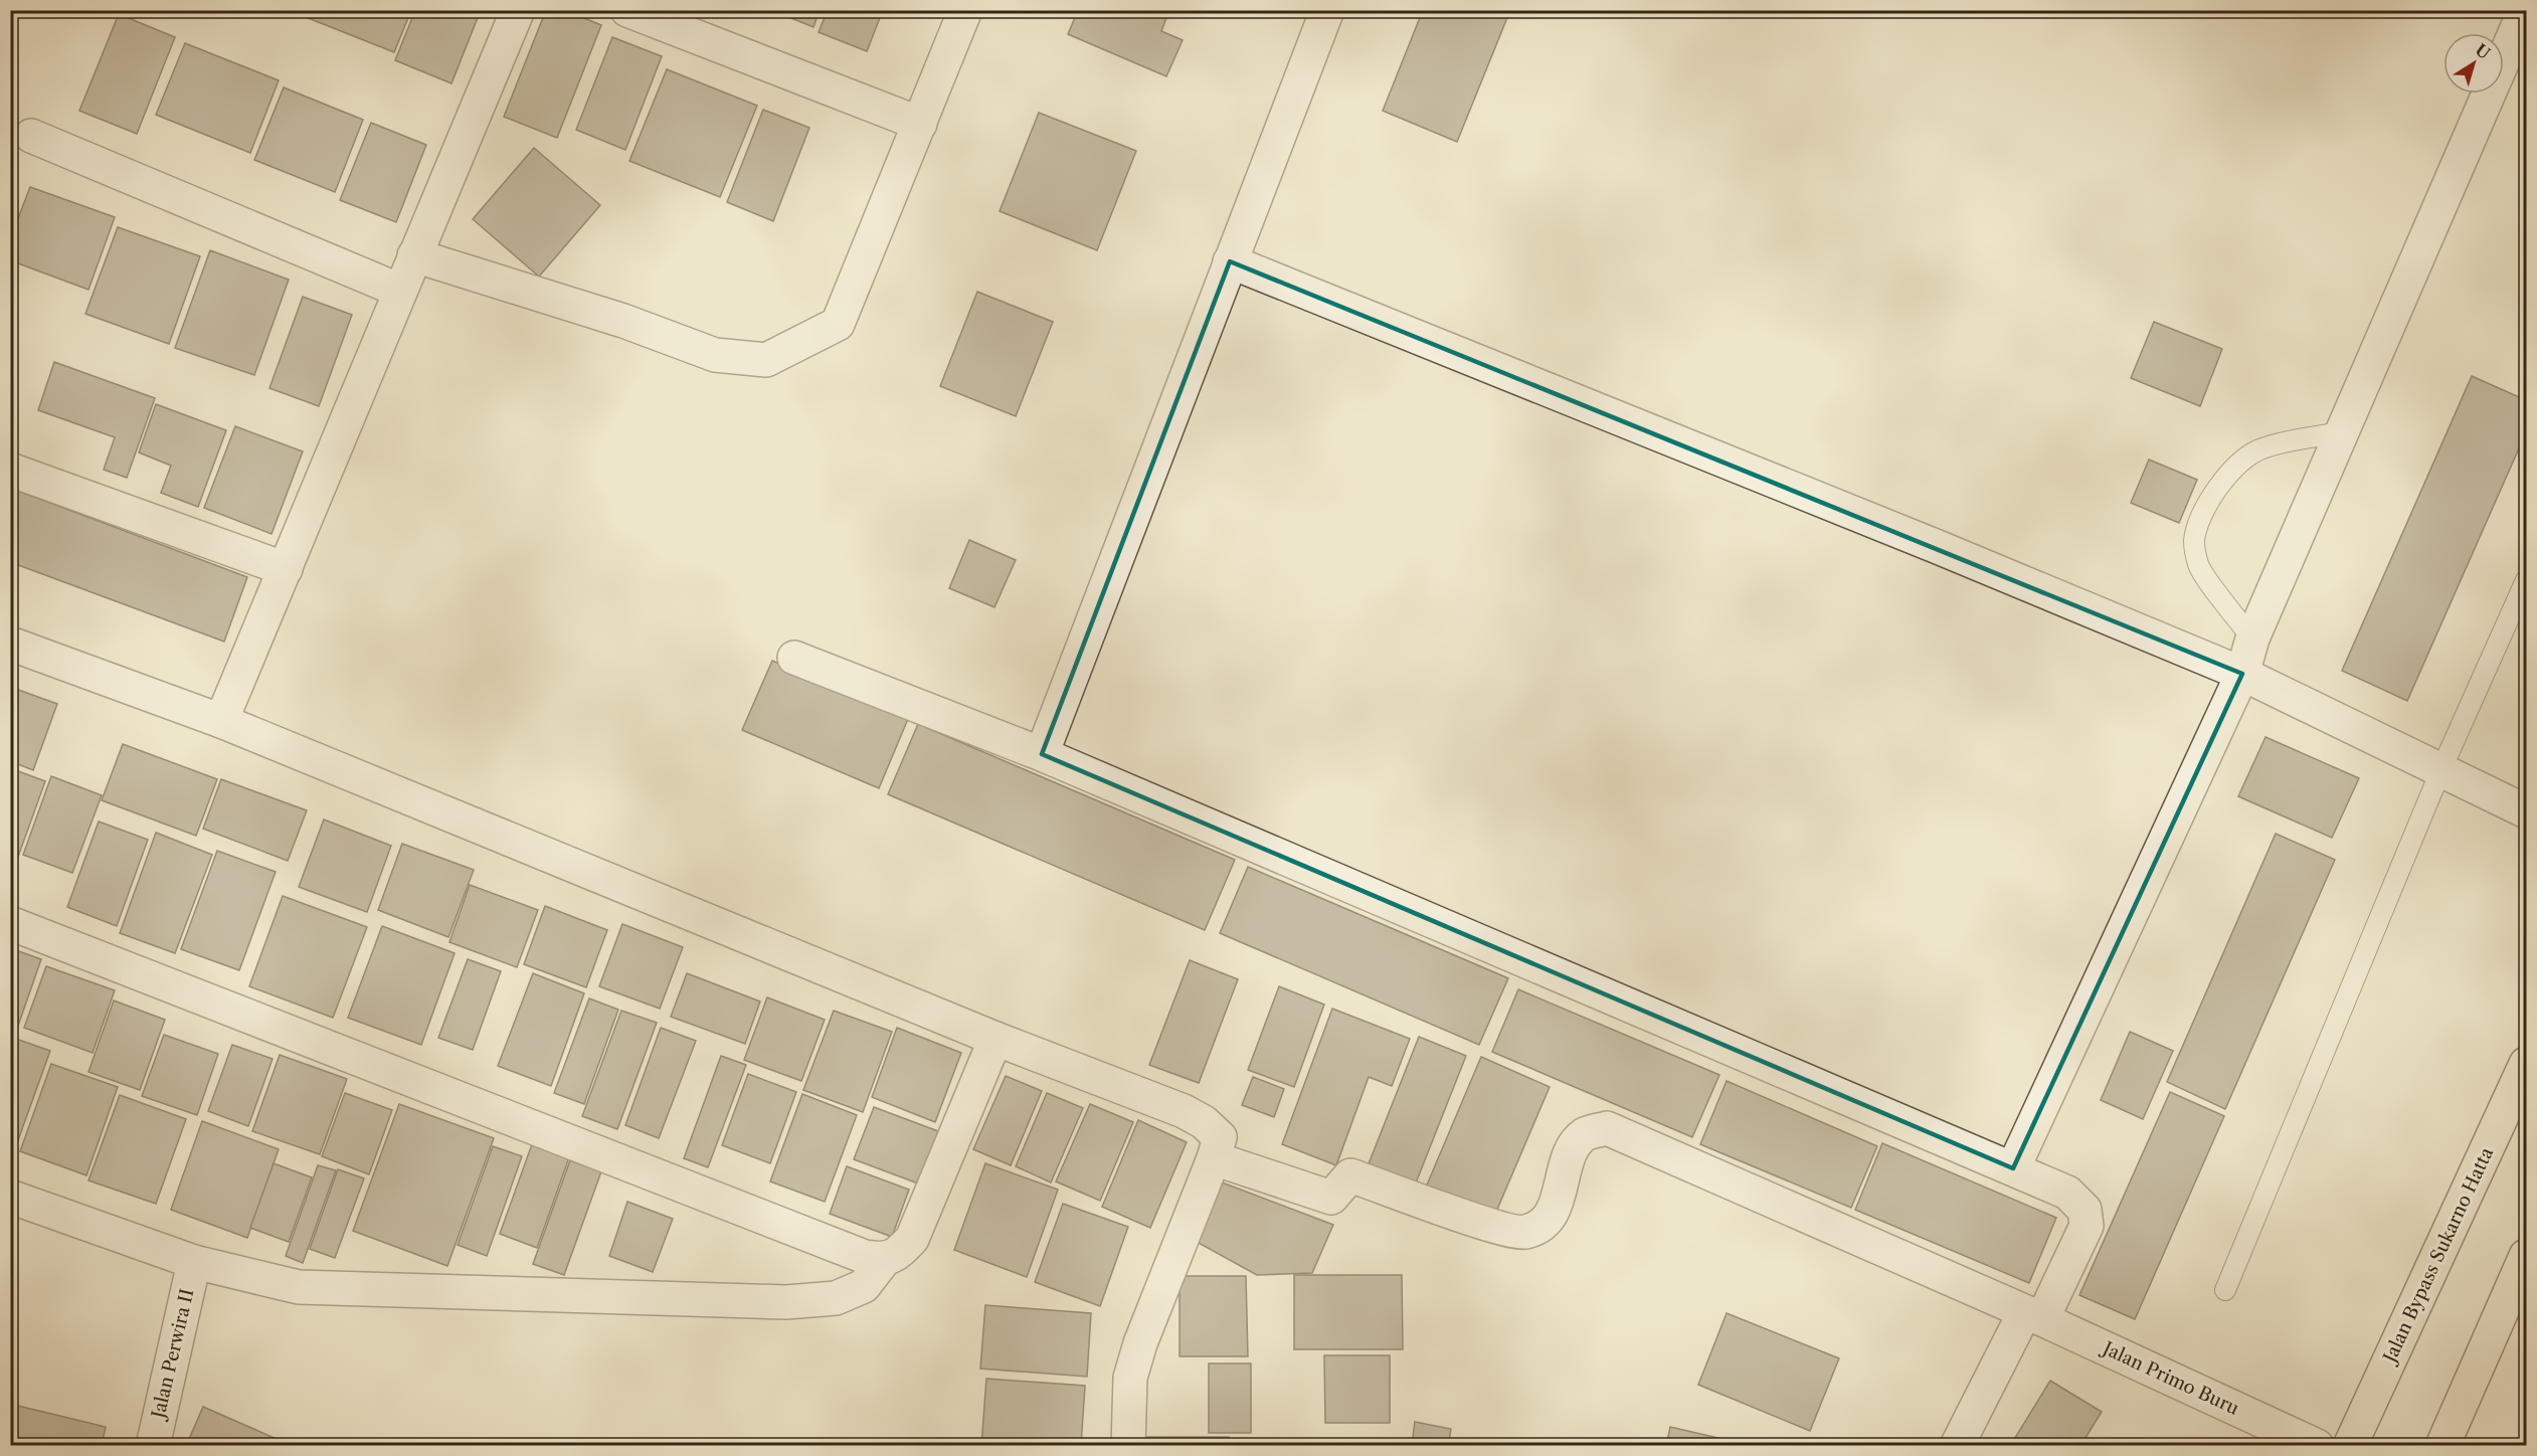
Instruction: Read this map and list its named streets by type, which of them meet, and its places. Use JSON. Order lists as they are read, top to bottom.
{
  "streets": {
    "highway": ["Jalan Bypass Sukarno Hatta"],
    "street": ["Jalan Perwira II", "Jalan Primo Buru"]
  },
  "north": "top right"
}
